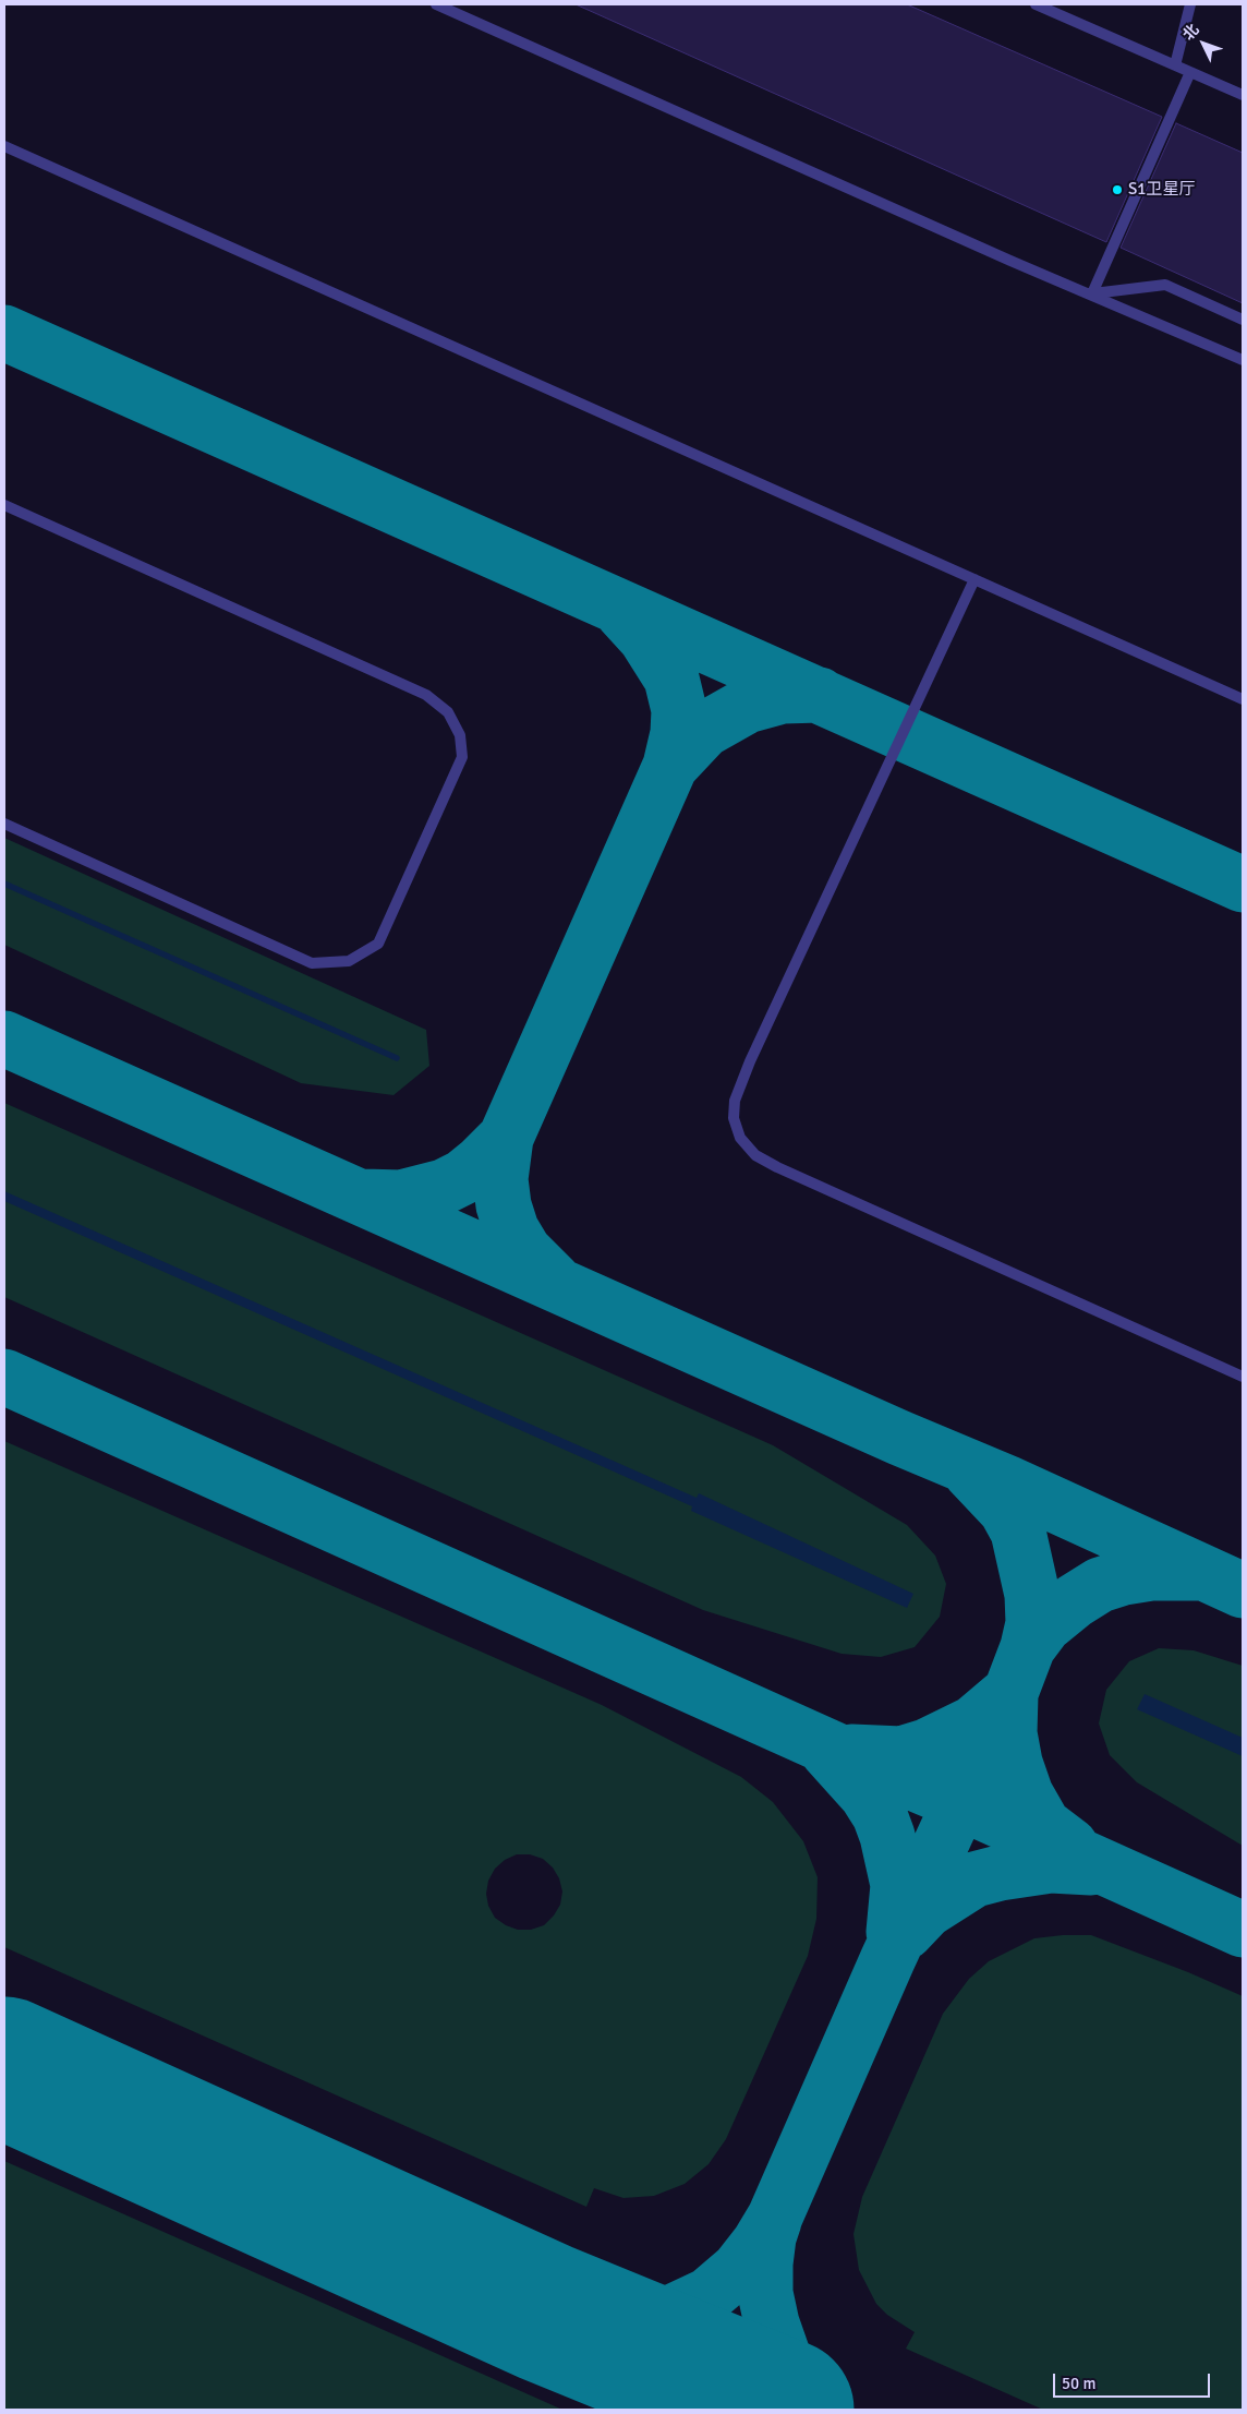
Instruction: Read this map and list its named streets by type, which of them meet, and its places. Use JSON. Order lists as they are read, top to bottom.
{
  "places": ["S1卫星厅"],
  "scale_bar": "50 m",
  "north": "top left"
}
